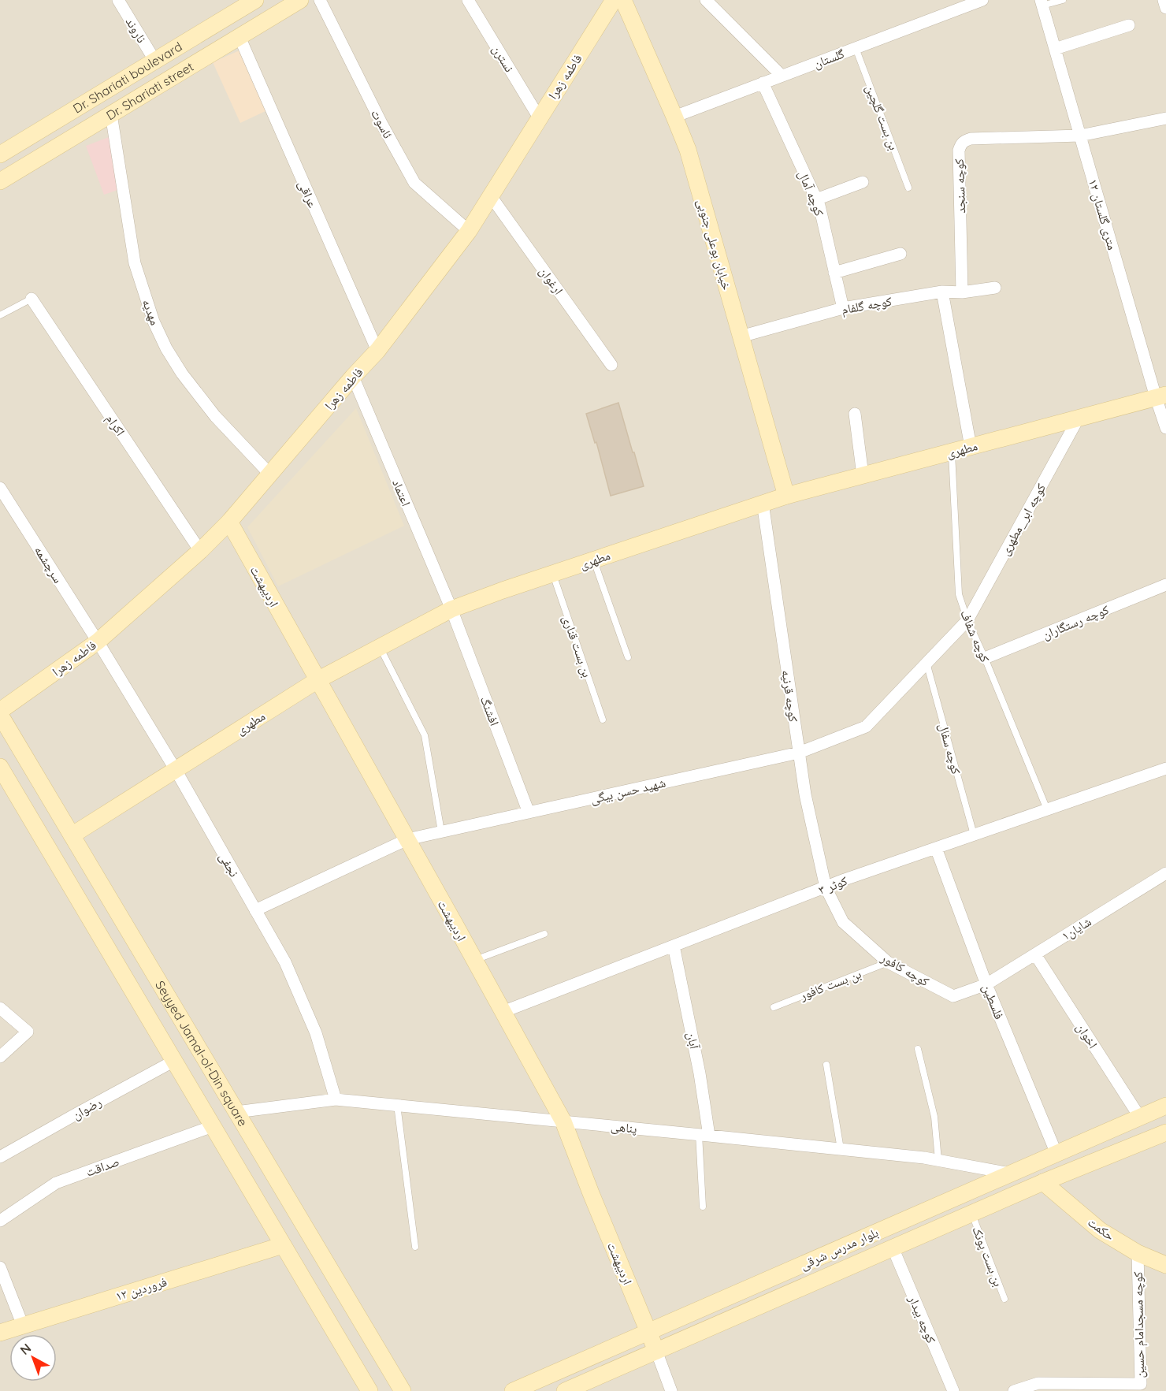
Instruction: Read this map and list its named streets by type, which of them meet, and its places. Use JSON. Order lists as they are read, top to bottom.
{
  "streets": {
    "street": [
      "ناروند",
      "نسترن",
      "گلستان",
      "فاطمه زهرا",
      "Dr. Shariati boulevard",
      "Dr. Shariati street",
      "ئاسوت",
      "کوچه سنجد",
      "کوچه آمال",
      "عراقی",
      "۱۲ متری گلستان",
      "خیابان بوعلی جنوبی",
      "ارغوان",
      "کوچه گلفام",
      "مهدیه",
      "اکرام",
      "مطهری",
      "اعتماد",
      "کوچه ابر_مطهری",
      "سرچشمه",
      "اردیبهشت",
      "کوچه رستگاران",
      "کوچه قرنیه",
      "افشنگ",
      "شهید حسن بیگی",
      "نجفی",
      "کوثر ۳",
      "شایان۱",
      "کوچه کافور",
      "فلسطین",
      "اخوان",
      "آبان",
      "Seyyed Jamal-ol-Din square",
      "رضوان",
      "پناهی",
      "صداقت",
      "حکمت",
      "بلوار مدرس شرقی",
      "۱۲ فروردین",
      "کوچه بیدار",
      "کوچه مسجدامام حسین"
    ],
    "lane": [
      "بن بست گلچین",
      "کوچه شفاف",
      "بن بست قناری",
      "کوچه سفال",
      "بن بست کافور",
      "بن بست پونک"
    ]
  },
  "crossings": [
    ["ناروند", "Dr. Shariati boulevard"],
    ["نسترن", "فاطمه زهرا"],
    ["گلستان", "بن بست گلچین"],
    ["گلستان", "کوچه آمال"],
    ["گلستان", "خیابان بوعلی جنوبی"],
    ["فاطمه زهرا", "ئاسوت"],
    ["فاطمه زهرا", "عراقی"],
    ["فاطمه زهرا", "ارغوان"],
    ["فاطمه زهرا", "مهدیه"],
    ["فاطمه زهرا", "اکرام"],
    ["فاطمه زهرا", "اعتماد"],
    ["فاطمه زهرا", "سرچشمه"],
    ["فاطمه زهرا", "اردیبهشت"],
    ["فاطمه زهرا", "نجفی"],
    ["Dr. Shariati street", "عراقی"],
    ["Dr. Shariati street", "مهدیه"],
    ["کوچه سنجد", "۱۲ متری گلستان"],
    ["کوچه سنجد", "کوچه گلفام"],
    ["کوچه آمال", "کوچه گلفام"],
    ["۱۲ متری گلستان", "مطهری"],
    ["خیابان بوعلی جنوبی", "کوچه گلفام"],
    ["خیابان بوعلی جنوبی", "مطهری"],
    ["مطهری", "اعتماد"],
    ["مطهری", "کوچه ابر_مطهری"],
    ["مطهری", "اردیبهشت"],
    ["مطهری", "کوچه شفاف"],
    ["مطهری", "بن بست قناری"],
    ["مطهری", "کوچه قرنیه"],
    ["مطهری", "افشنگ"],
    ["مطهری", "نجفی"],
    ["مطهری", "Seyyed Jamal-ol-Din square"],
    ["اعتماد", "افشنگ"],
    ["کوچه ابر_مطهری", "کوچه شفاف"],
    ["کوچه ابر_مطهری", "شهید حسن بیگی"],
    ["سرچشمه", "نجفی"],
    ["اردیبهشت", "شهید حسن بیگی"],
    ["اردیبهشت", "کوثر ۳"],
    ["اردیبهشت", "پناهی"],
    ["اردیبهشت", "بلوار مدرس شرقی"],
    ["کوچه رستگاران", "کوچه شفاف"],
    ["کوچه شفاف", "شهید حسن بیگی"],
    ["کوچه شفاف", "کوثر ۳"],
    ["کوچه قرنیه", "شهید حسن بیگی"],
    ["کوچه قرنیه", "کوثر ۳"],
    ["کوچه قرنیه", "کوچه کافور"],
    ["افشنگ", "شهید حسن بیگی"],
    ["کوچه سفال", "شهید حسن بیگی"],
    ["کوچه سفال", "کوثر ۳"],
    ["شهید حسن بیگی", "نجفی"],
    ["نجفی", "پناهی"],
    ["کوثر ۳", "کوچه کافور"],
    ["کوثر ۳", "فلسطین"],
    ["کوثر ۳", "آبان"],
    ["شایان۱", "کوچه کافور"],
    ["شایان۱", "فلسطین"],
    ["شایان۱", "اخوان"],
    ["کوچه کافور", "بن بست کافور"],
    ["کوچه کافور", "فلسطین"],
    ["فلسطین", "بلوار مدرس شرقی"],
    ["اخوان", "بلوار مدرس شرقی"],
    ["آبان", "پناهی"],
    ["Seyyed Jamal-ol-Din square", "پناهی"],
    ["پناهی", "بلوار مدرس شرقی"],
    ["حکمت", "بلوار مدرس شرقی"],
    ["حکمت", "کوچه مسجدامام حسین"],
    ["بلوار مدرس شرقی", "بن بست پونک"],
    ["بلوار مدرس شرقی", "کوچه بیدار"]
  ],
  "north": "top left"
}
